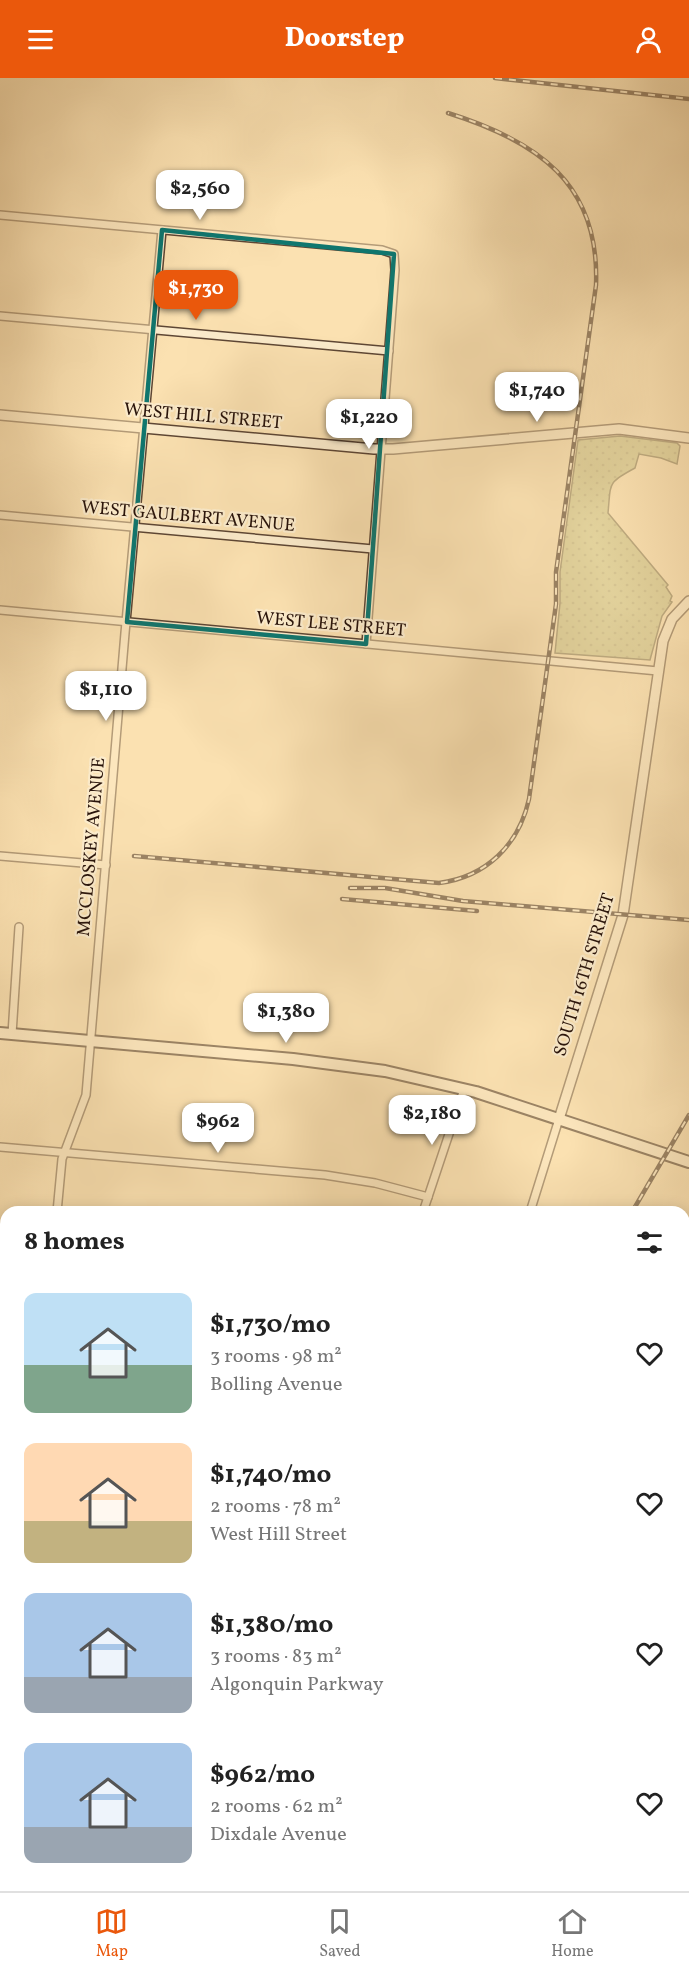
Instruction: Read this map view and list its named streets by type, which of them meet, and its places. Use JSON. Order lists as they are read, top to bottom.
{
  "streets": {
    "street": [
      "WEST HILL STREET",
      "WEST GAULBERT AVENUE",
      "WEST LEE STREET",
      "MCCLOSKEY AVENUE",
      "SOUTH 16TH STREET"
    ]
  },
  "crossings": [
    ["WEST HILL STREET", "MCCLOSKEY AVENUE"],
    ["WEST GAULBERT AVENUE", "MCCLOSKEY AVENUE"],
    ["WEST LEE STREET", "MCCLOSKEY AVENUE"],
    ["WEST LEE STREET", "SOUTH 16TH STREET"]
  ],
  "page": {
    "header": "Doorstep",
    "price": [
      "$2,560",
      "$1,730",
      "$1,740",
      "$1,220",
      "$1,110",
      "$1,380",
      "$2,180",
      "$962"
    ],
    "heading": "8 homes",
    "list": [
      {
        "name": "$1,730/mo",
        "note": "3 rooms · 98 m² · Bolling Avenue"
      },
      {
        "name": "$1,740/mo",
        "note": "2 rooms · 78 m² · West Hill Street"
      },
      {
        "name": "$1,380/mo",
        "note": "3 rooms · 83 m² · Algonquin Parkway"
      },
      {
        "name": "$962/mo",
        "note": "2 rooms · 62 m² · Dixdale Avenue"
      }
    ],
    "tabs": ["Map", "Saved", "Home"]
  }
}
